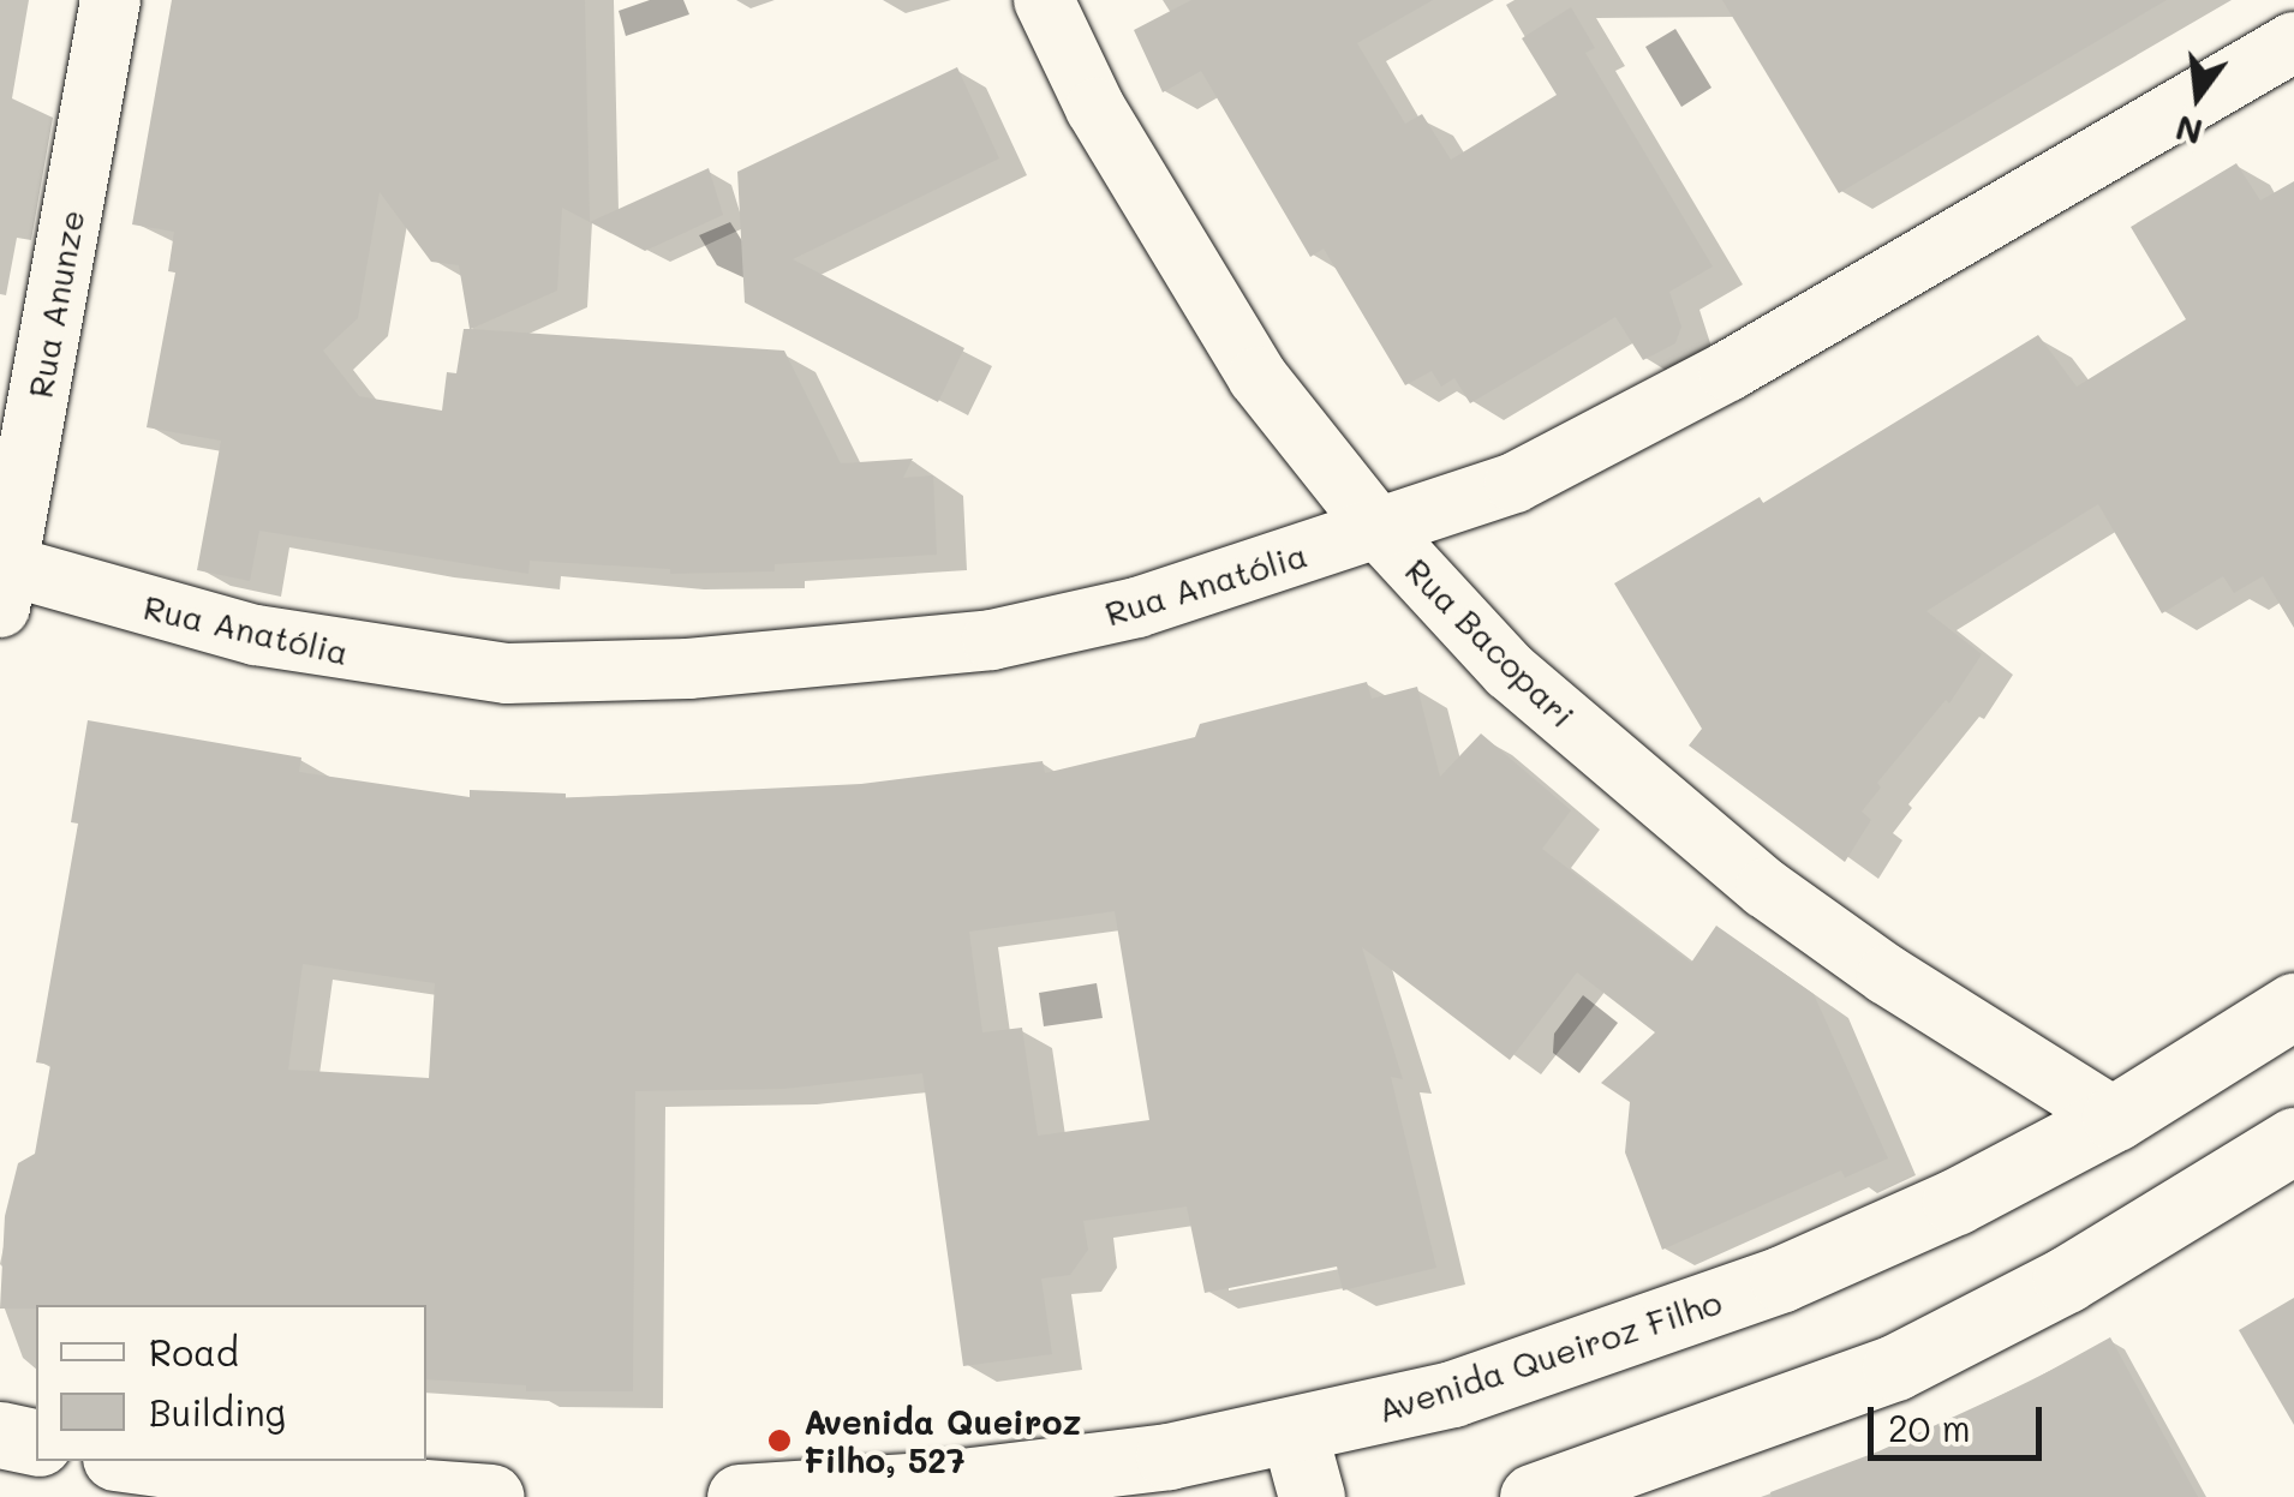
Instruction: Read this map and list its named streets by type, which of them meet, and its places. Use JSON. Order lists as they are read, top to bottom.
{
  "streets": {
    "main road": ["Avenida Queiroz Filho"],
    "street": ["Rua Anunze", "Rua Anatólia", "Rua Bacopari"]
  },
  "crossings": [
    ["Rua Anunze", "Rua Anatólia"],
    ["Rua Anatólia", "Rua Bacopari"],
    ["Rua Bacopari", "Avenida Queiroz Filho"]
  ],
  "places": ["Avenida Queiroz Filho, 527"],
  "legend": ["Road", "Building"],
  "scale_bar": "20 m",
  "north": "bottom"
}
